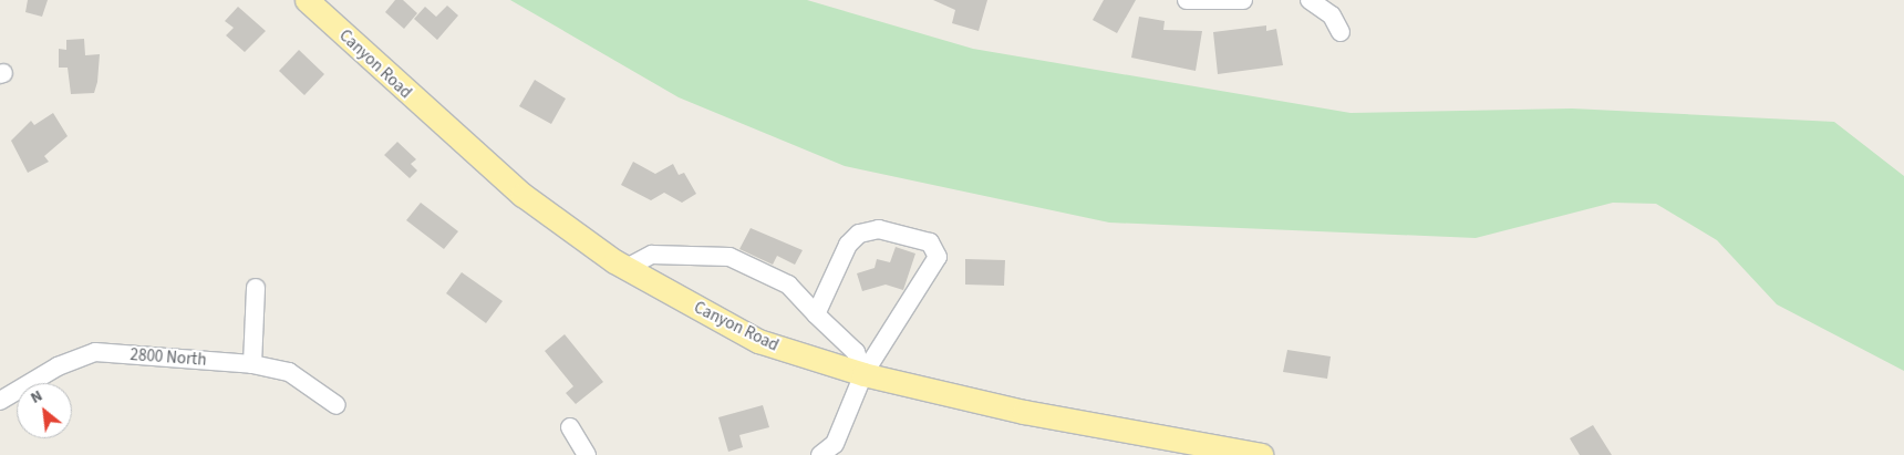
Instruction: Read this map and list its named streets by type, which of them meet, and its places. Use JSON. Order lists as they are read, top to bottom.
{
  "streets": {
    "main road": ["Canyon Road"],
    "street": ["2800 North"]
  },
  "north": "top left"
}
